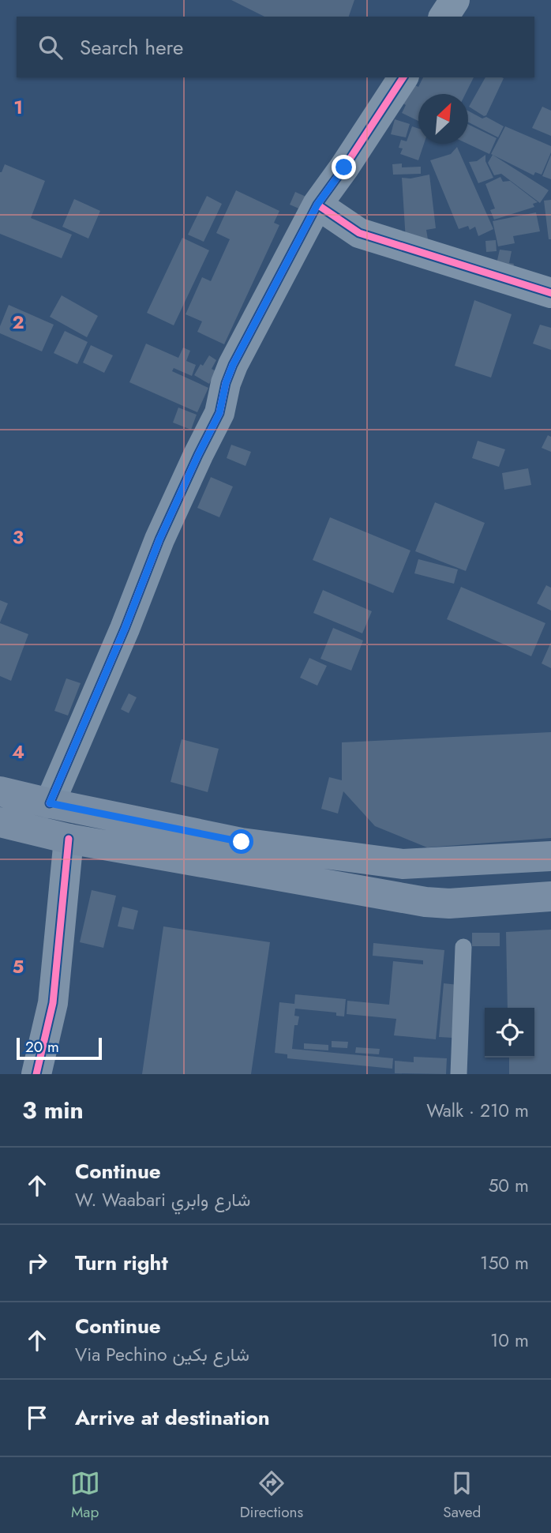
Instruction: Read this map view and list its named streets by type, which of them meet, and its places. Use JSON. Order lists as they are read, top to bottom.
{
  "scale_bar": "20 m",
  "north": "top right",
  "page": {
    "search": "Search here",
    "scale": "20 m",
    "heading": ["3 min", "Walk · 210 m"],
    "list": [
      ["Continue", "W. Waabari شارع وابري", "50 m"],
      ["Turn right", "150 m"],
      ["Continue", "Via Pechino شارع بكين", "10 m"],
      "Arrive at destination"
    ],
    "nav": ["Map", "Directions", "Saved"]
  },
  "grid": {
    "rows": [
      "1",
      "2",
      "3",
      "4",
      "5"
    ]
  }
}
